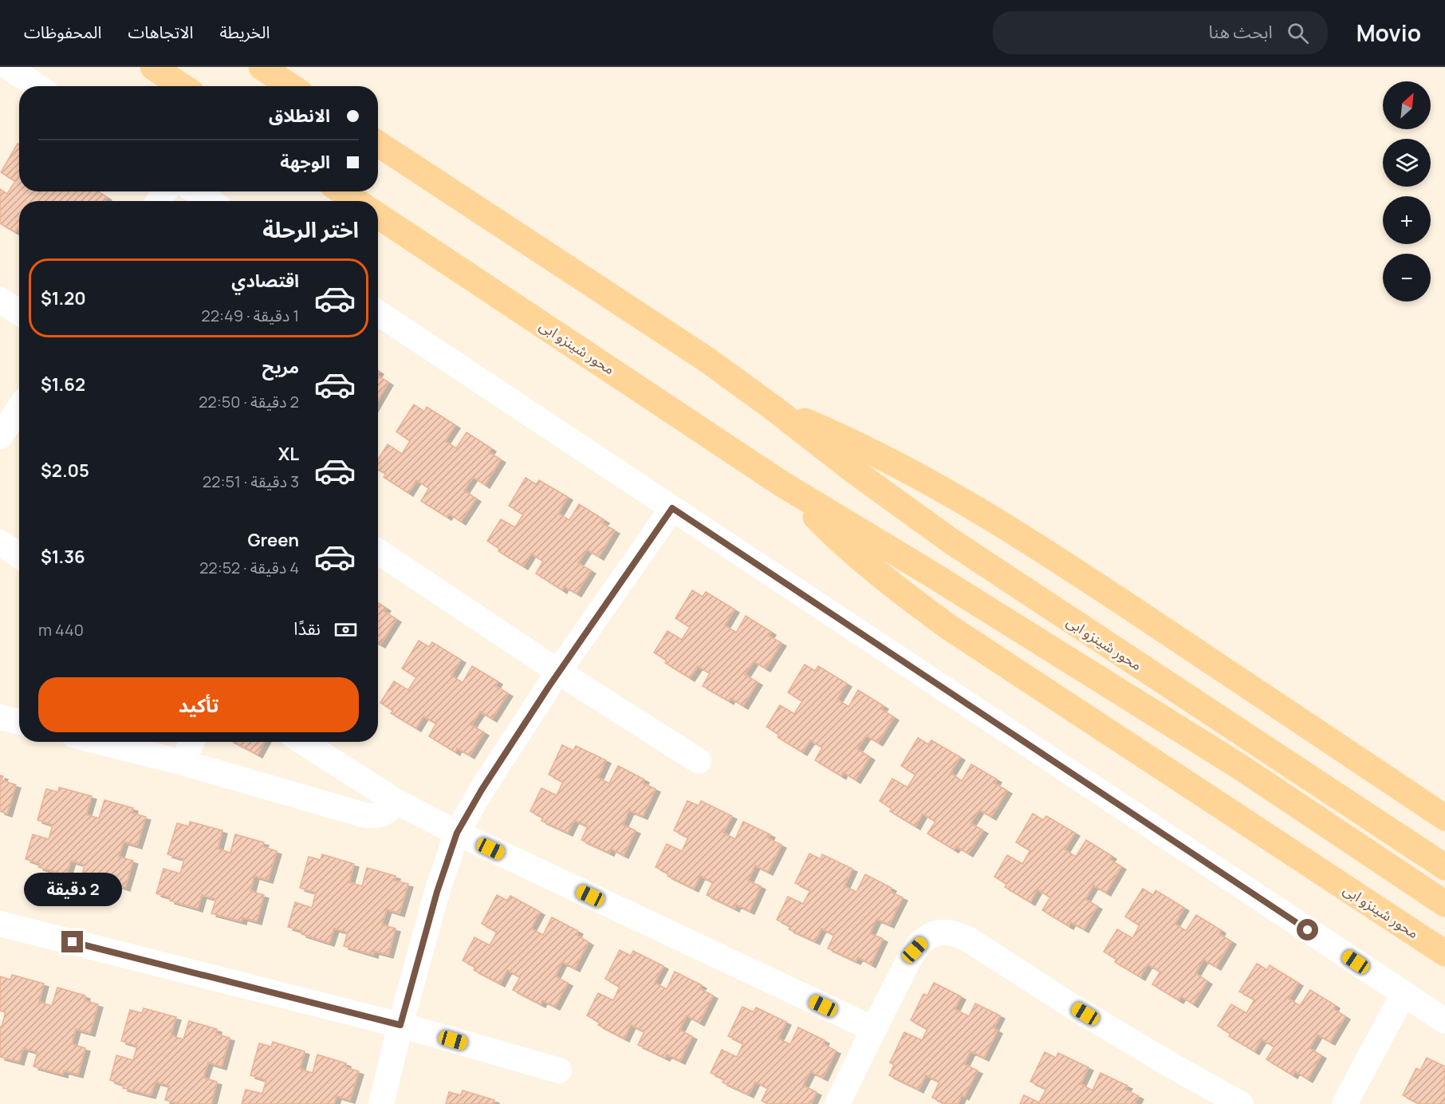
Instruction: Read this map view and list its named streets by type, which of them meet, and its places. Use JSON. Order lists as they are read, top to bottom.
{
  "streets": {
    "main road": ["محور شينزو ابى"]
  },
  "north": "top right",
  "page": {
    "header": "Movio",
    "search": "ابحث هنا",
    "nav": ["الخريطة", "الاتجاهات", "المحفوظات"],
    "map_buttons": ["+", "−"],
    "banner": ["الانطلاق", "الوجهة"],
    "heading": "اختر الرحلة",
    "list": [
      {
        "name": "اقتصادي",
        "note": "1 دقيقة · 22:49",
        "value": "$1.20"
      },
      {
        "name": "مريح",
        "note": "2 دقيقة · 22:50",
        "value": "$1.62"
      },
      {
        "name": "XL",
        "note": "3 دقيقة · 22:51",
        "value": "$2.05"
      },
      {
        "name": "Green",
        "note": "4 دقيقة · 22:52",
        "value": "$1.36"
      }
    ],
    "pay": ["نقدًا", "440 m"],
    "buttons": "تأكيد",
    "bubble": "2 دقيقة"
  }
}
